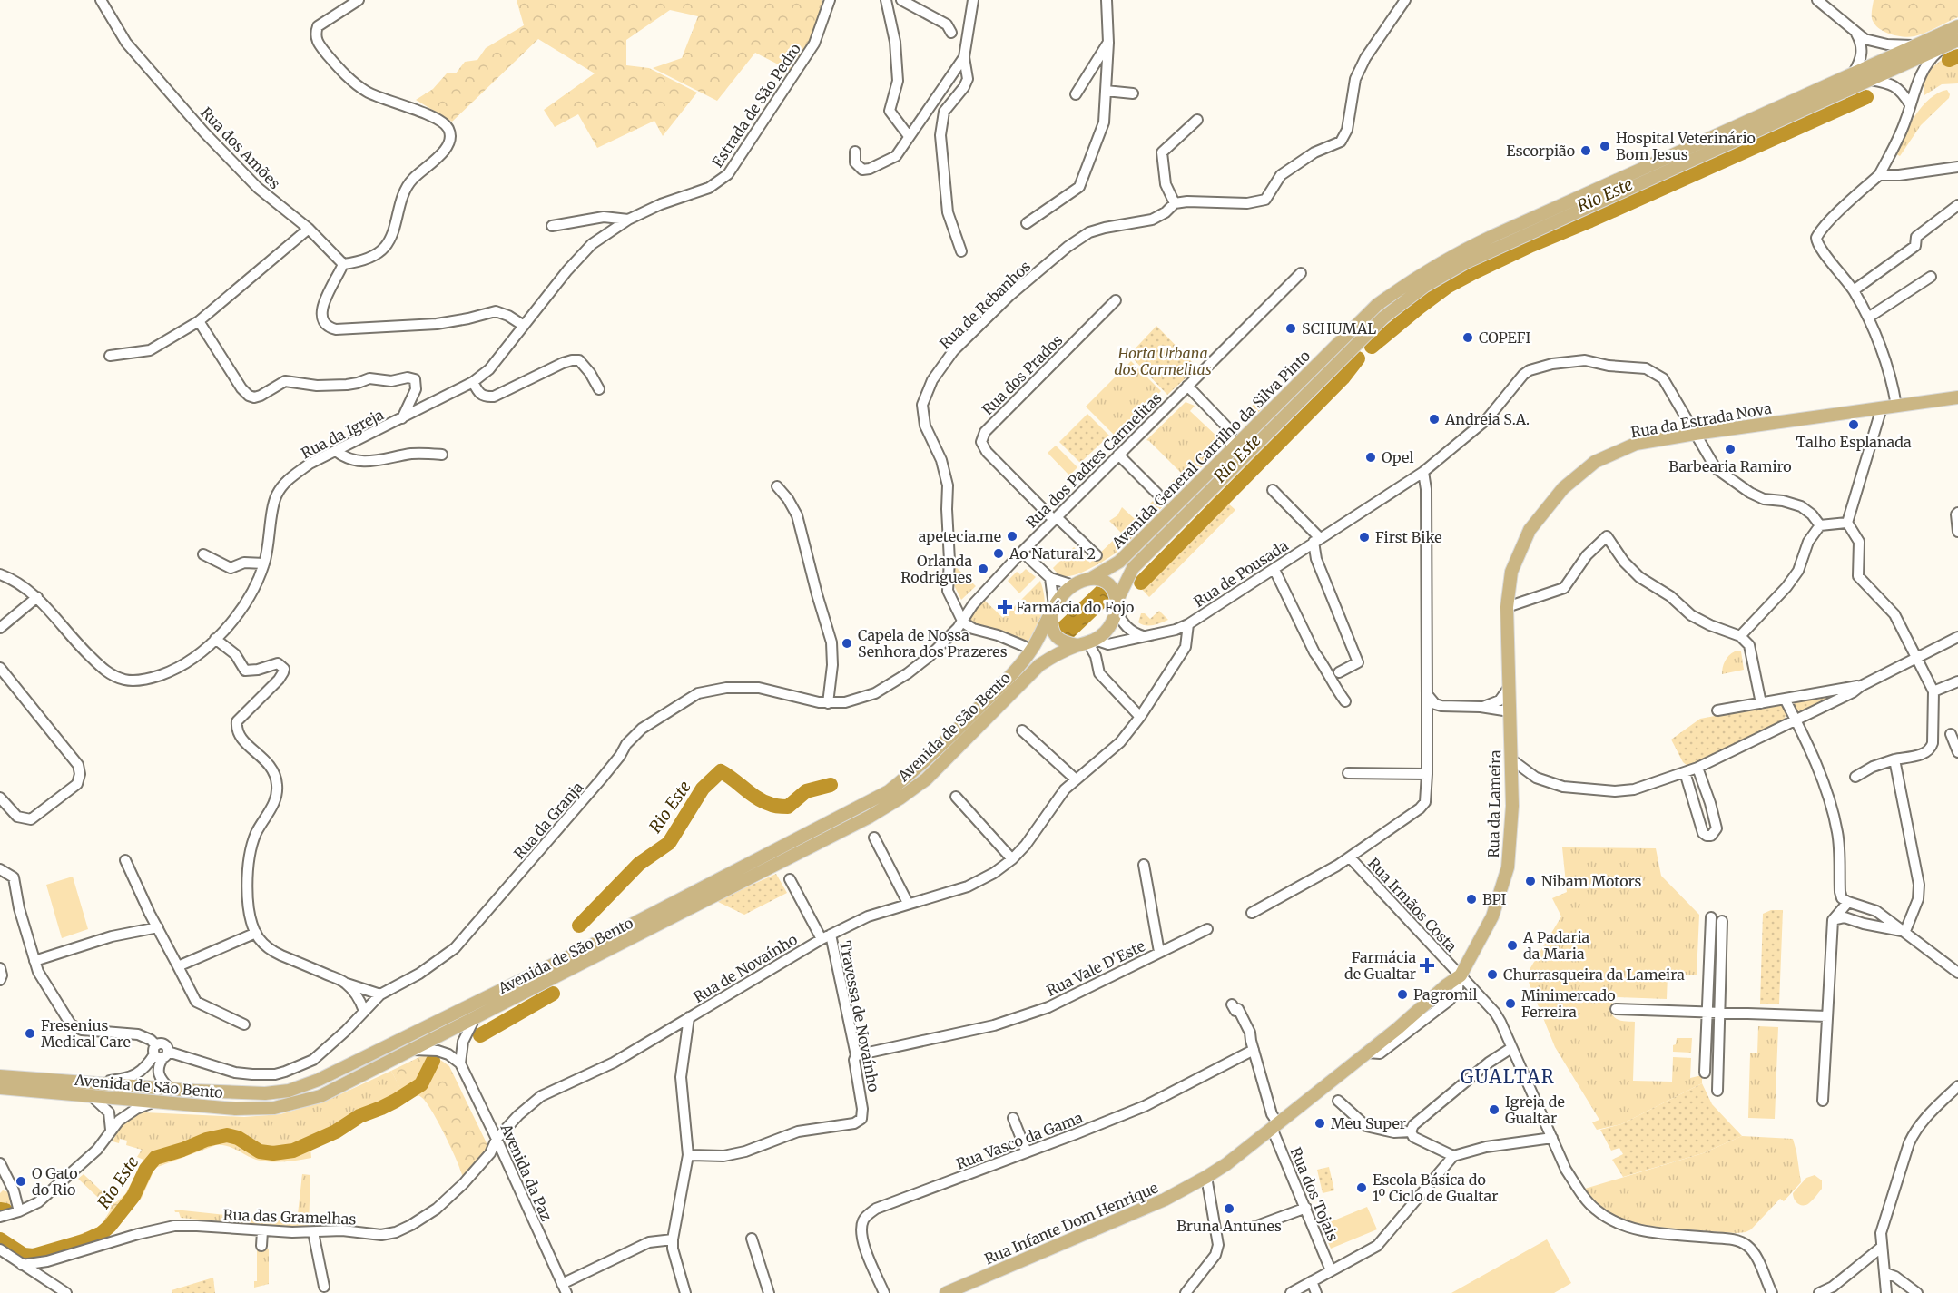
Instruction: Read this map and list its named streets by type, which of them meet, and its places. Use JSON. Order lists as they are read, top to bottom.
{
  "streets": {
    "main road": [
      "Rua da Estrada Nova",
      "Avenida General Carrilho da Silva Pinto",
      "Avenida de São Bento",
      "Rua da Lameira",
      "Rua Infante Dom Henrique"
    ],
    "street": [
      "Estrada de São Pedro",
      "Rua dos Amões",
      "Rua de Rebanhos",
      "Rua dos Prados",
      "Rua da Igreja",
      "Rua dos Padres Carmelitas",
      "Rua de Pousada",
      "Rua da Granja",
      "Rua Irmãos Costa",
      "Rua de Novaínho",
      "Rua Vale D'Este",
      "Travessa de Novaínho",
      "Rua Vasco da Gama",
      "Avenida da Paz",
      "Rua dos Tojais",
      "Rua das Gramelhas"
    ]
  },
  "crossings": [
    ["Estrada de São Pedro", "Rua da Igreja"],
    ["Rua de Rebanhos", "Rua dos Padres Carmelitas"],
    ["Rua de Rebanhos", "Rua da Granja"],
    ["Rua dos Prados", "Rua dos Padres Carmelitas"],
    ["Rua da Estrada Nova", "Rua de Pousada"],
    ["Rua da Estrada Nova", "Rua da Lameira"],
    ["Avenida General Carrilho da Silva Pinto", "Avenida de São Bento"],
    ["Rua dos Padres Carmelitas", "Rua da Granja"],
    ["Rua de Pousada", "Rua de Novaínho"],
    ["Rua da Lameira", "Rua Irmãos Costa"],
    ["Rua da Lameira", "Rua dos Tojais"],
    ["Rua da Lameira", "Rua Infante Dom Henrique"],
    ["Rua de Novaínho", "Travessa de Novaínho"],
    ["Rua de Novaínho", "Rua das Gramelhas"],
    ["Rua Vale D'Este", "Travessa de Novaínho"],
    ["Rua Vasco da Gama", "Rua dos Tojais"],
    ["Avenida da Paz", "Rua das Gramelhas"]
  ],
  "districts": ["GUALTAR"],
  "water": ["Rio Este"],
  "parks": ["Horta Urbana dos Carmelitas"],
  "places": {
    "other": [
      "Hospital Veterinário Bom Jesus",
      "Escorpião",
      "SCHUMAL",
      "COPEFI",
      "Andreia S.A.",
      "Talho Esplanada",
      "Barbearia Ramiro",
      "Opel",
      "apetecia.me",
      "First Bike",
      "Ao Natural 2",
      "Orlanda Rodrigues",
      "Capela de Nossa Senhora dos Prazeres",
      "Nibam Motors",
      "BPI",
      "A Padaria da Maria",
      "Churrasqueira da Lameira",
      "Pagromil",
      "Minimercado Ferreira",
      "Fresenius Medical Care",
      "Igreja de Gualtar",
      "Meu Super",
      "O Gato do Rio",
      "Escola Básica do 1º Ciclo de Gualtar",
      "Bruna Antunes"
    ],
    "health": ["Farmácia do Fojo", "Farmácia de Gualtar"]
  }
}
